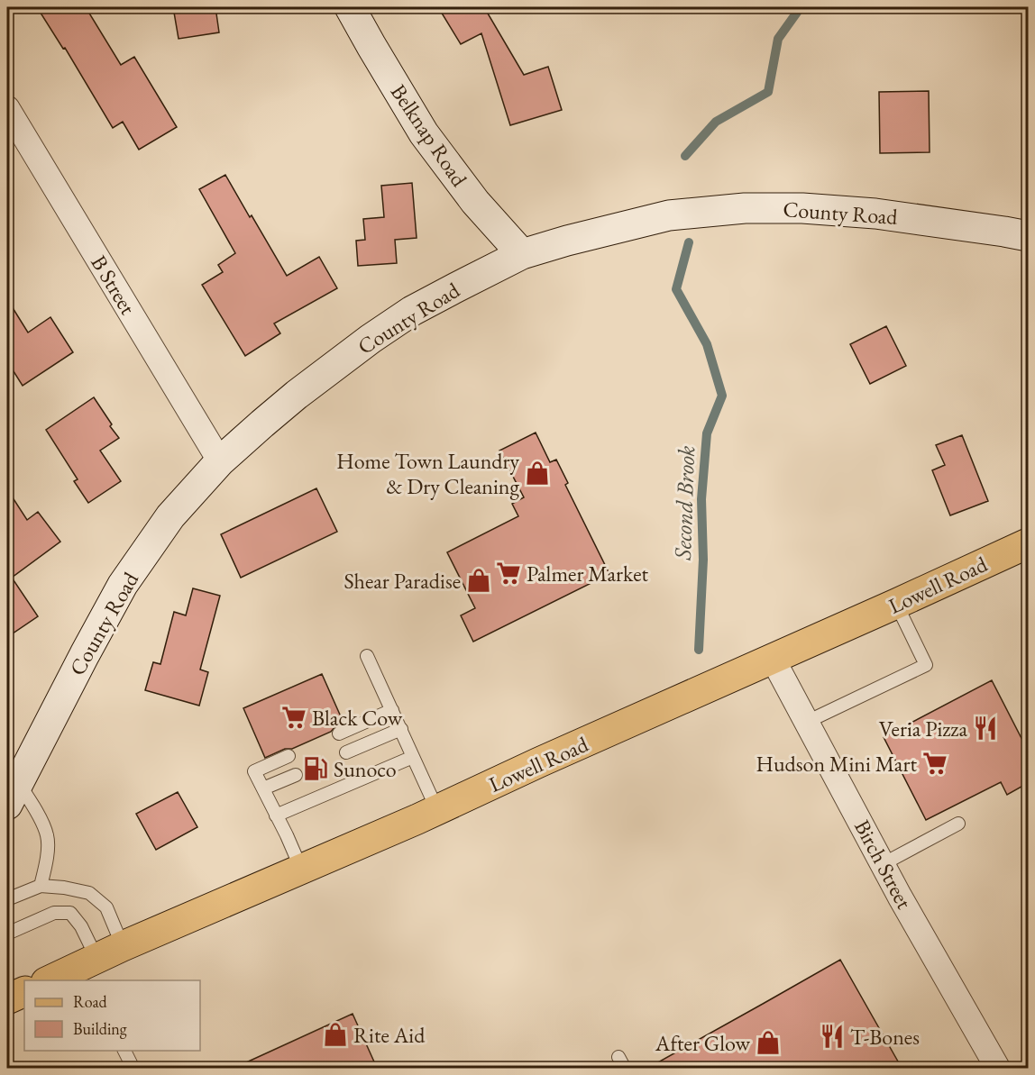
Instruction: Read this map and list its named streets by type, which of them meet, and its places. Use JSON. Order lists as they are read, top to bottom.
{
  "streets": {
    "main road": ["Lowell Road"],
    "street": [
      "Belknap Road",
      "County Road",
      "B Street",
      "Birch Street"
    ]
  },
  "crossings": [
    ["Belknap Road", "County Road"],
    ["County Road", "B Street"],
    ["Lowell Road", "Birch Street"]
  ],
  "water": ["Second Brook"],
  "places": {
    "shop": [
      "Home Town Laundry & Dry Cleaning",
      "Shear Paradise",
      "Rite Aid",
      "After Glow"
    ],
    "supermarket": ["Palmer Market", "Black Cow", "Hudson Mini Mart"],
    "restaurant": ["Veria Pizza", "T-Bones"],
    "fuel station": ["Sunoco"]
  },
  "legend": ["Road", "Building"]
}
